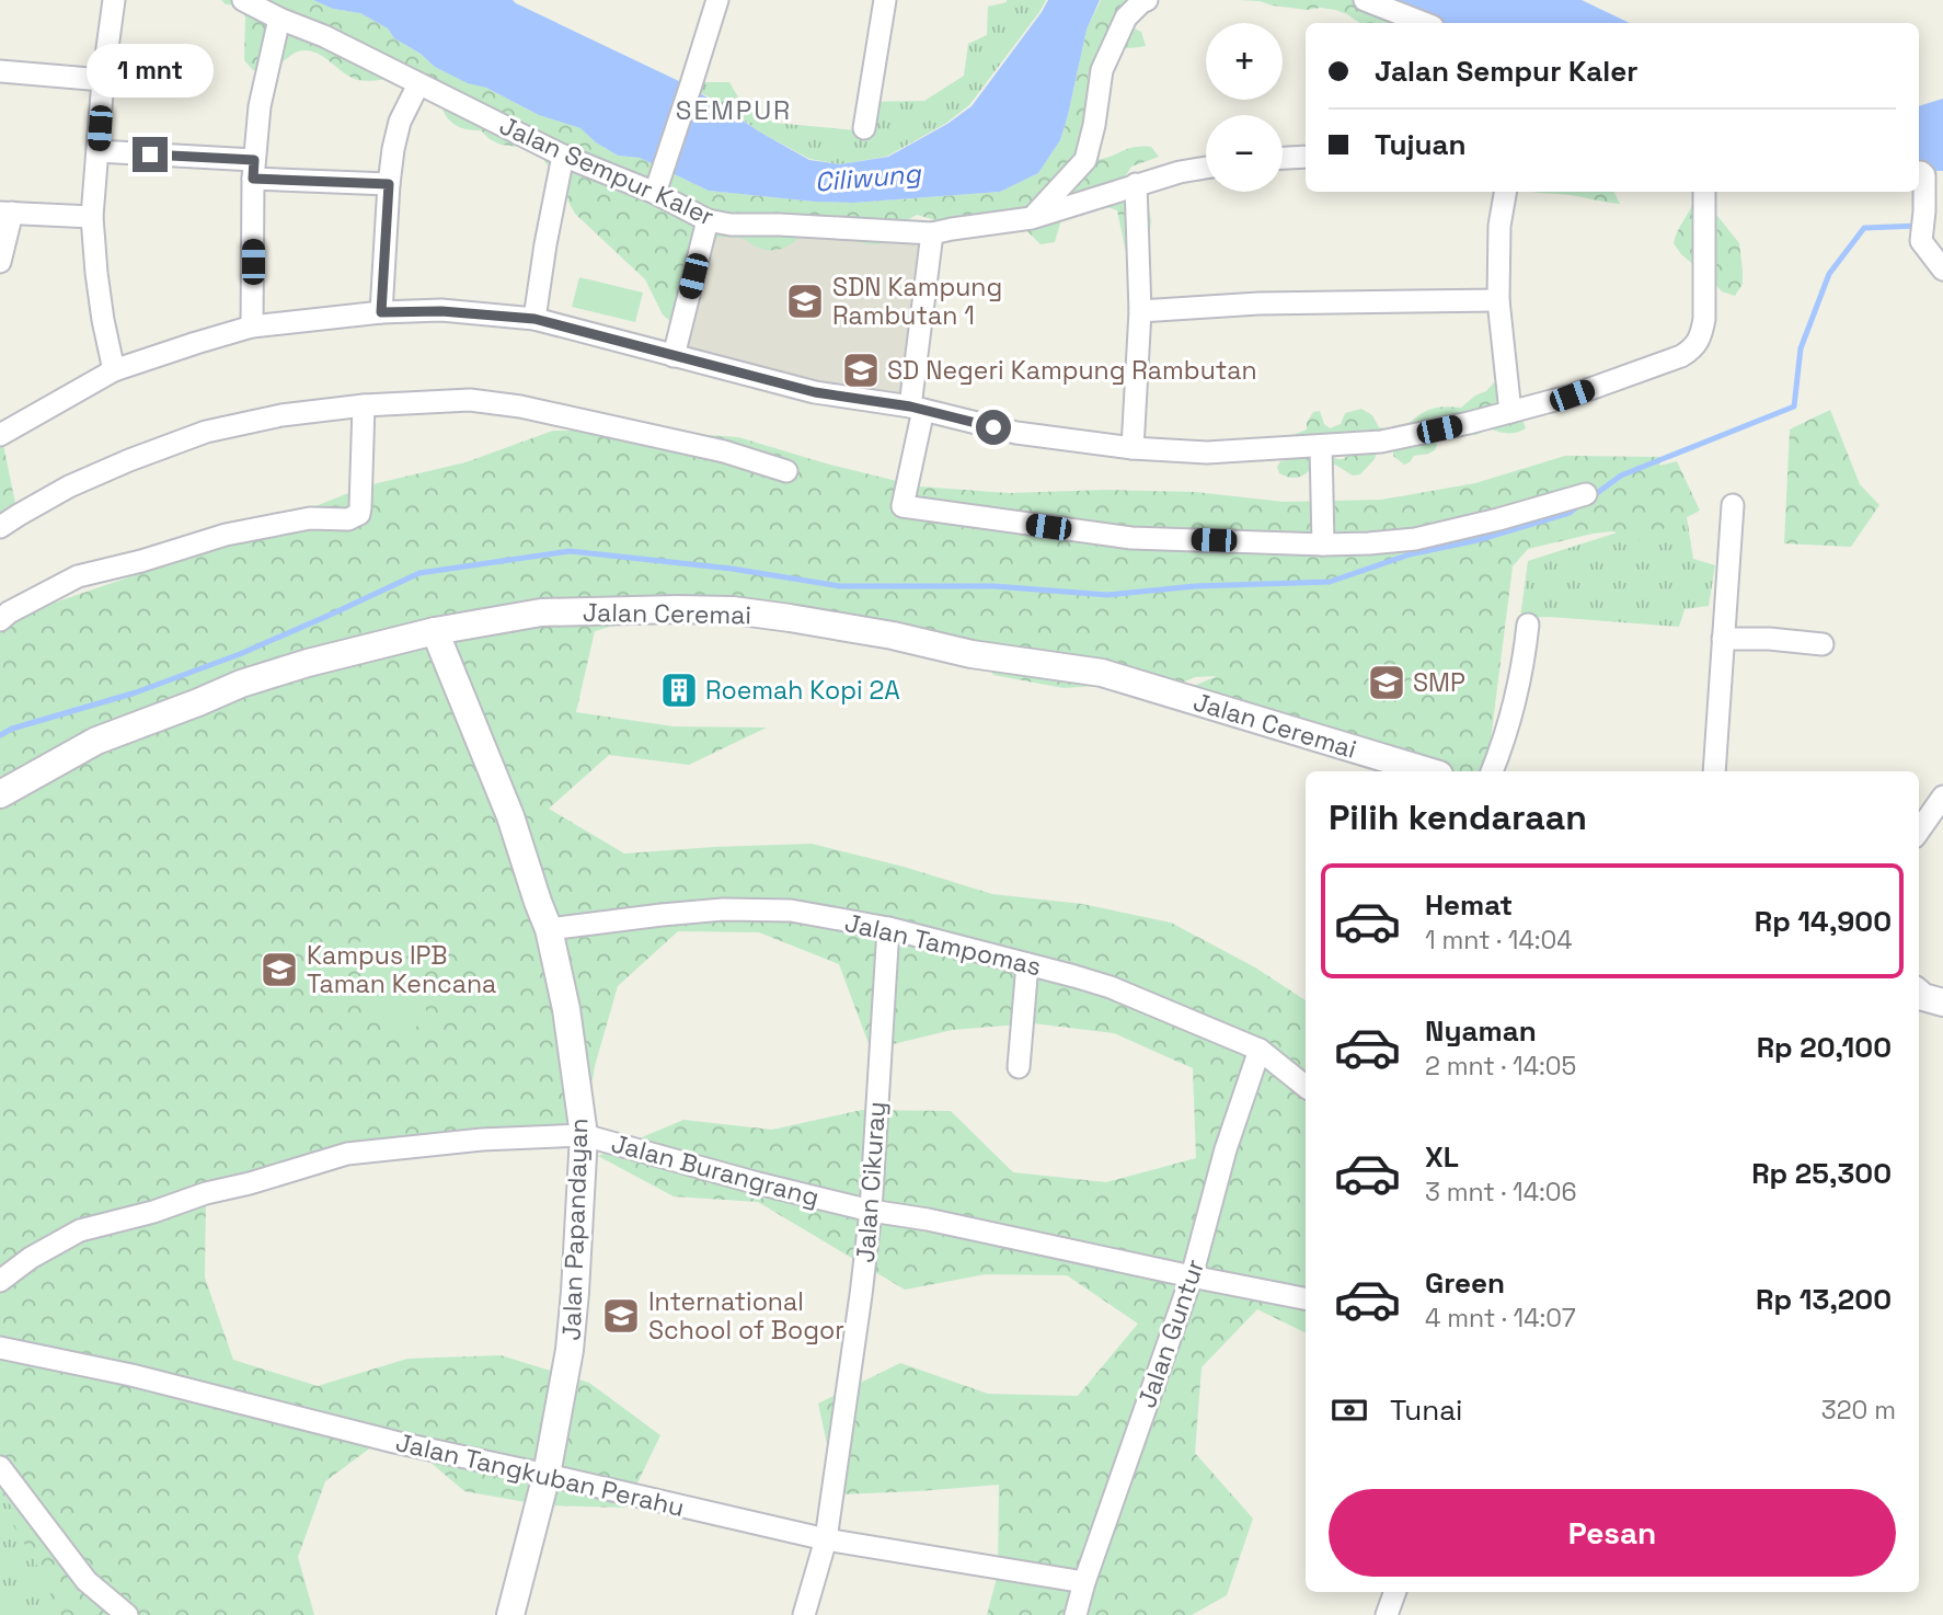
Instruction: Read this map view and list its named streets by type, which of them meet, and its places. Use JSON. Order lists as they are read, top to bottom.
{
  "streets": {
    "street": [
      "Jalan Sempur Kaler",
      "Jalan Ceremai",
      "Jalan Tampomas",
      "Jalan Burangrang",
      "Jalan Cikuray",
      "Jalan Papandayan",
      "Jalan Guntur",
      "Jalan Tangkuban Perahu"
    ]
  },
  "crossings": [
    ["Jalan Ceremai", "Jalan Papandayan"],
    ["Jalan Tampomas", "Jalan Cikuray"],
    ["Jalan Tampomas", "Jalan Papandayan"],
    ["Jalan Tampomas", "Jalan Guntur"],
    ["Jalan Burangrang", "Jalan Cikuray"],
    ["Jalan Burangrang", "Jalan Papandayan"],
    ["Jalan Burangrang", "Jalan Guntur"],
    ["Jalan Cikuray", "Jalan Tangkuban Perahu"],
    ["Jalan Papandayan", "Jalan Tangkuban Perahu"],
    ["Jalan Guntur", "Jalan Tangkuban Perahu"]
  ],
  "districts": ["SEMPUR"],
  "water": ["Ciliwung"],
  "places": {
    "school or university": [
      "SDN Kampung Rambutan 1",
      "SD Negeri Kampung Rambutan",
      "SMP",
      "Kampus IPB Taman Kencana",
      "International School of Bogor"
    ],
    "building": ["Roemah Kopi 2A"]
  },
  "page": {
    "map_buttons": ["+", "−"],
    "banner": ["Jalan Sempur Kaler", "Tujuan"],
    "bubble": "1 mnt",
    "heading": "Pilih kendaraan",
    "list": [
      {
        "name": "Hemat",
        "note": "1 mnt · 14:04",
        "value": "Rp 14,900"
      },
      {
        "name": "Nyaman",
        "note": "2 mnt · 14:05",
        "value": "Rp 20,100"
      },
      {
        "name": "XL",
        "note": "3 mnt · 14:06",
        "value": "Rp 25,300"
      },
      {
        "name": "Green",
        "note": "4 mnt · 14:07",
        "value": "Rp 13,200"
      }
    ],
    "pay": ["Tunai", "320 m"],
    "buttons": "Pesan"
  }
}
